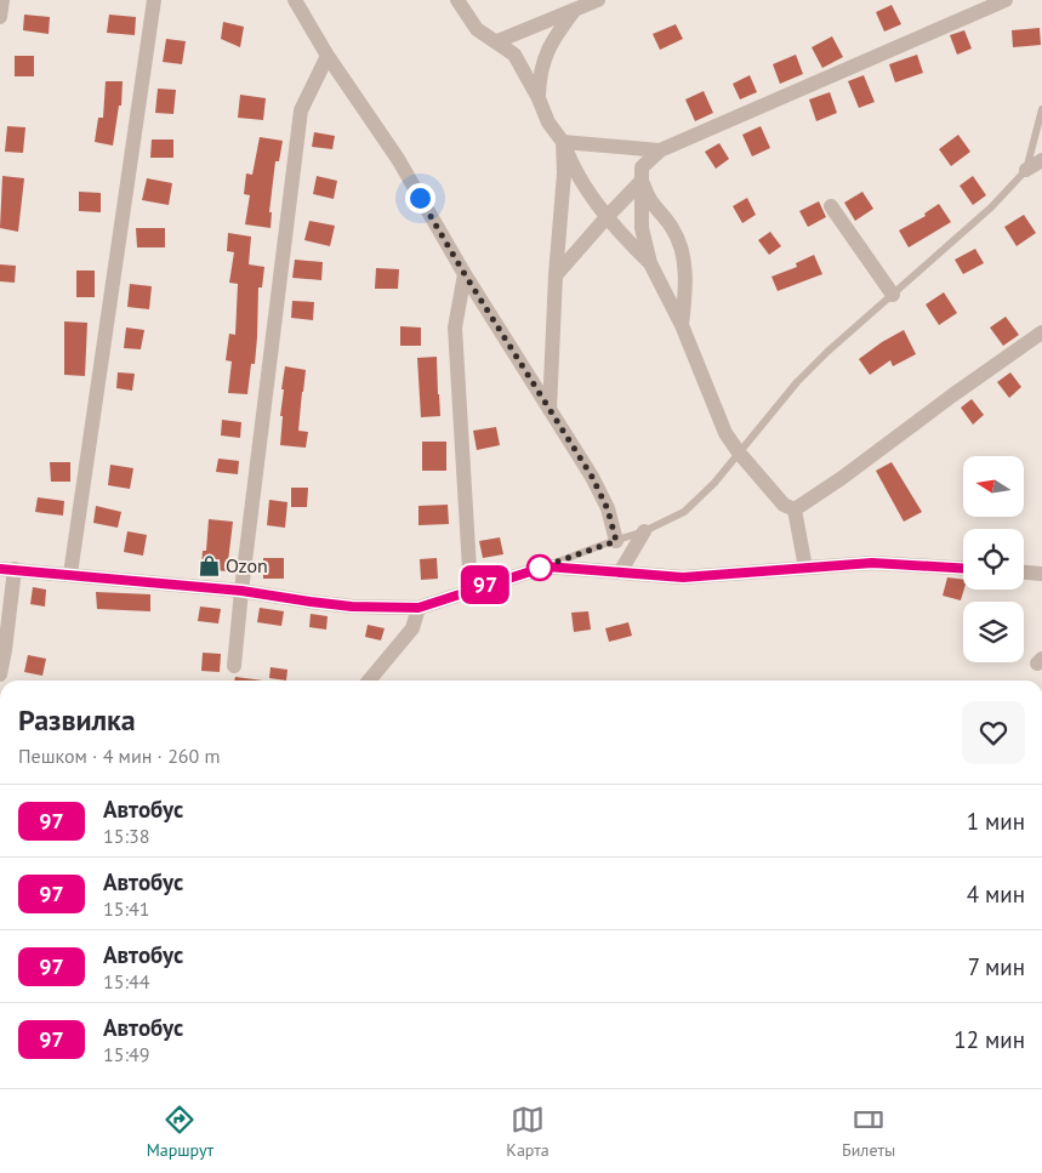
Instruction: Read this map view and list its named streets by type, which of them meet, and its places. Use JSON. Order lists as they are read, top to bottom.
{
  "places": {
    "shop": ["Ozon"]
  },
  "lines": ["bus line 97"],
  "north": "left",
  "page": {
    "on_map": "97",
    "heading": ["Развилка", "Пешком · 4 мин · 260 m"],
    "list": [
      {
        "mark": "97",
        "name": "Автобус",
        "note": "15:38",
        "value": "1 мин"
      },
      {
        "mark": "97",
        "name": "Автобус",
        "note": "15:41",
        "value": "4 мин"
      },
      {
        "mark": "97",
        "name": "Автобус",
        "note": "15:44",
        "value": "7 мин"
      },
      {
        "mark": "97",
        "name": "Автобус",
        "note": "15:49",
        "value": "12 мин"
      }
    ],
    "tabs": ["Маршрут", "Карта", "Билеты"]
  }
}
